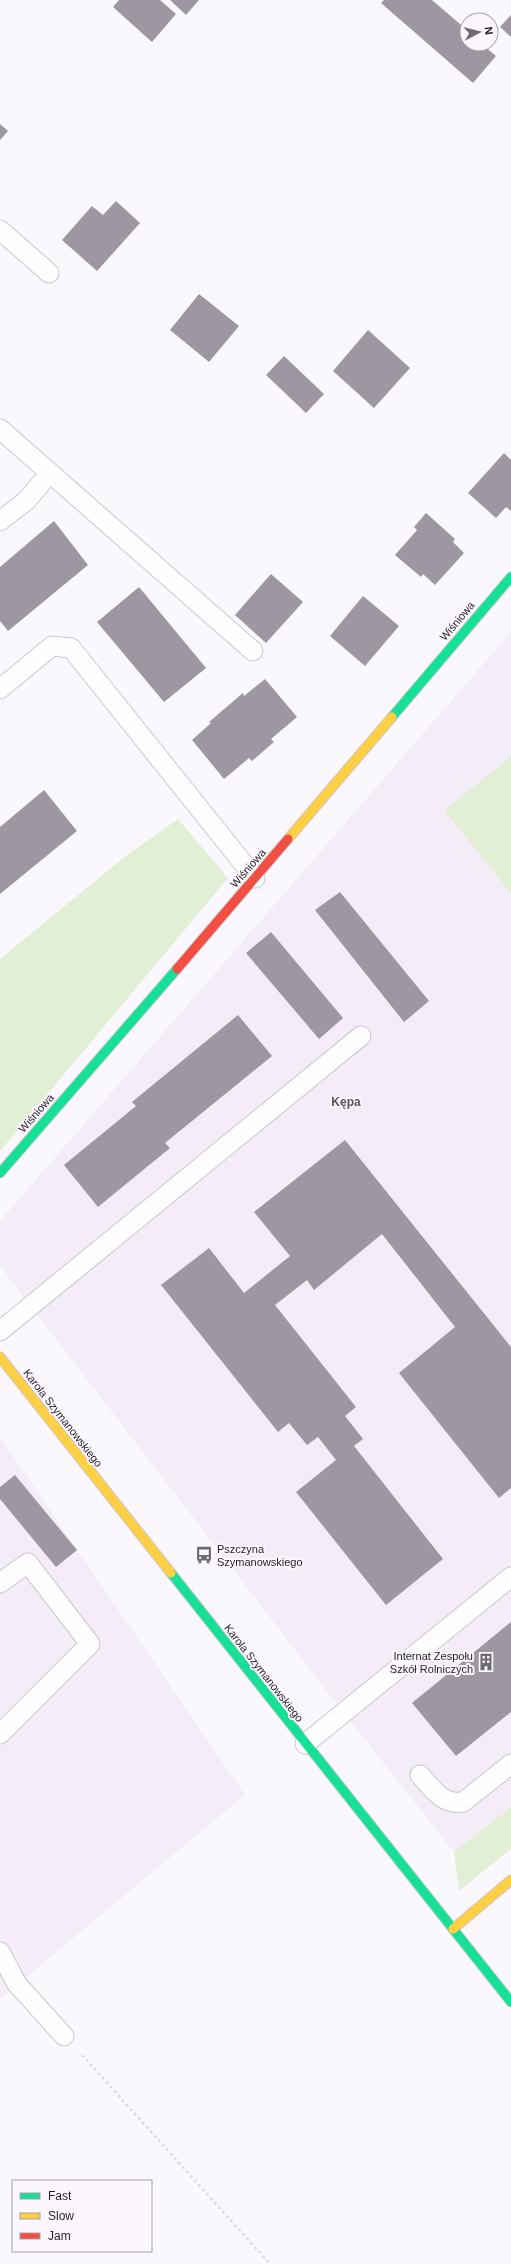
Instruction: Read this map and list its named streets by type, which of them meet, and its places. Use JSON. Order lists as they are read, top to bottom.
{
  "streets": {
    "street": ["Wiśniowa", "Karola Szymanowskiego"]
  },
  "districts": ["Kępa"],
  "places": {
    "bus stop": ["Pszczyna Szymanowskiego"],
    "building": ["Internat Zespołu Szkół Rolniczych"]
  },
  "legend": ["Fast", "Slow", "Jam"],
  "north": "right"
}
